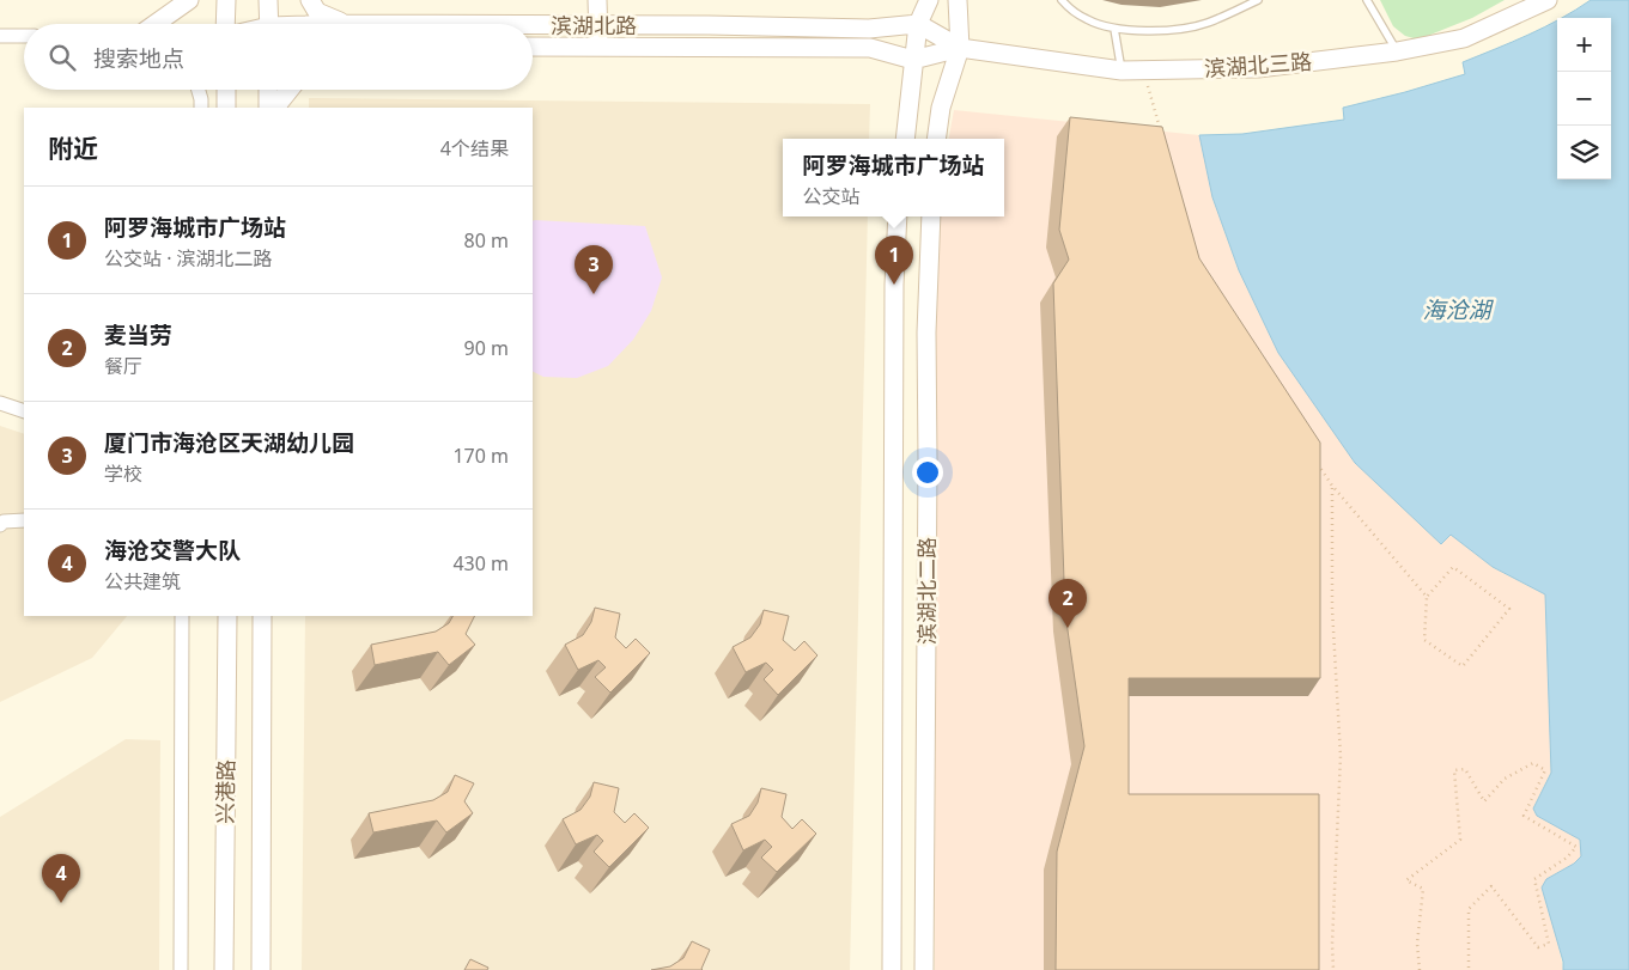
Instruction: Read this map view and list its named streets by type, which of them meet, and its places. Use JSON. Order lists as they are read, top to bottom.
{
  "streets": {
    "street": [
      "滨湖北路",
      "滨湖北三路",
      "滨湖北二路",
      "兴港路"
    ]
  },
  "crossings": [
    ["滨湖北路", "滨湖北三路"]
  ],
  "water": ["海沧湖"],
  "page": {
    "map_buttons": ["+", "−"],
    "search": "搜索地点",
    "heading": ["附近", "4个结果"],
    "popup": ["阿罗海城市广场站", "公交站"],
    "list": [
      {
        "mark": "1",
        "name": "阿罗海城市广场站",
        "note": "公交站 · 滨湖北二路",
        "value": "80 m"
      },
      {
        "mark": "2",
        "name": "麦当劳",
        "note": "餐厅",
        "value": "90 m"
      },
      {
        "mark": "3",
        "name": "厦门市海沧区天湖幼儿园",
        "note": "学校",
        "value": "170 m"
      },
      {
        "mark": "4",
        "name": "海沧交警大队",
        "note": "公共建筑",
        "value": "430 m"
      }
    ],
    "pins": [
      "1",
      "3",
      "2",
      "4"
    ]
  }
}
